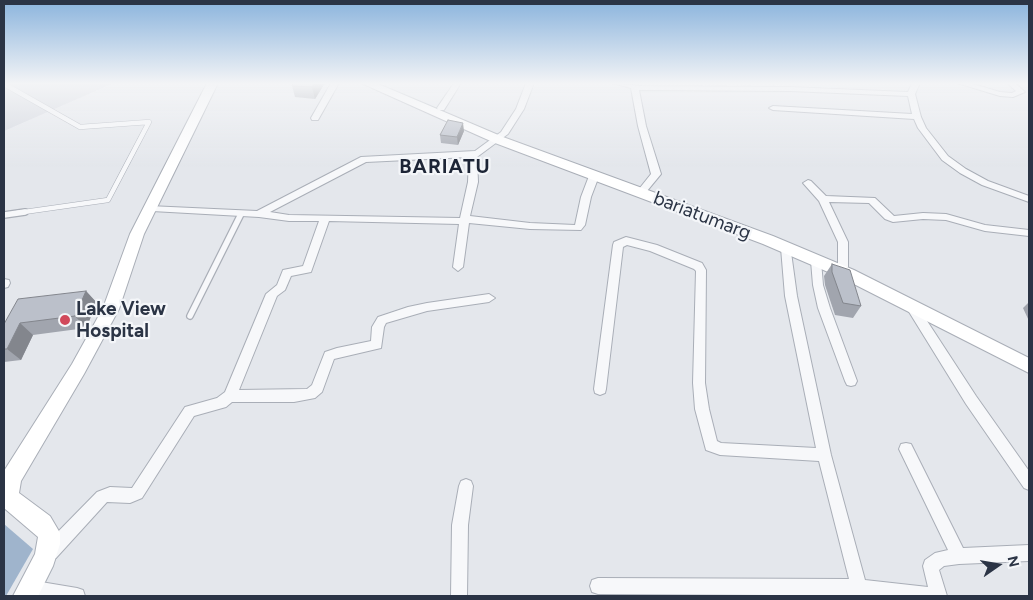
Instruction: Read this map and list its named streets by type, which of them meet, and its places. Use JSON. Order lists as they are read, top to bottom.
{
  "streets": {
    "main road": ["bariatumarg"]
  },
  "districts": ["BARIATU"],
  "places": ["Lake View Hospital"],
  "north": "right"
}
